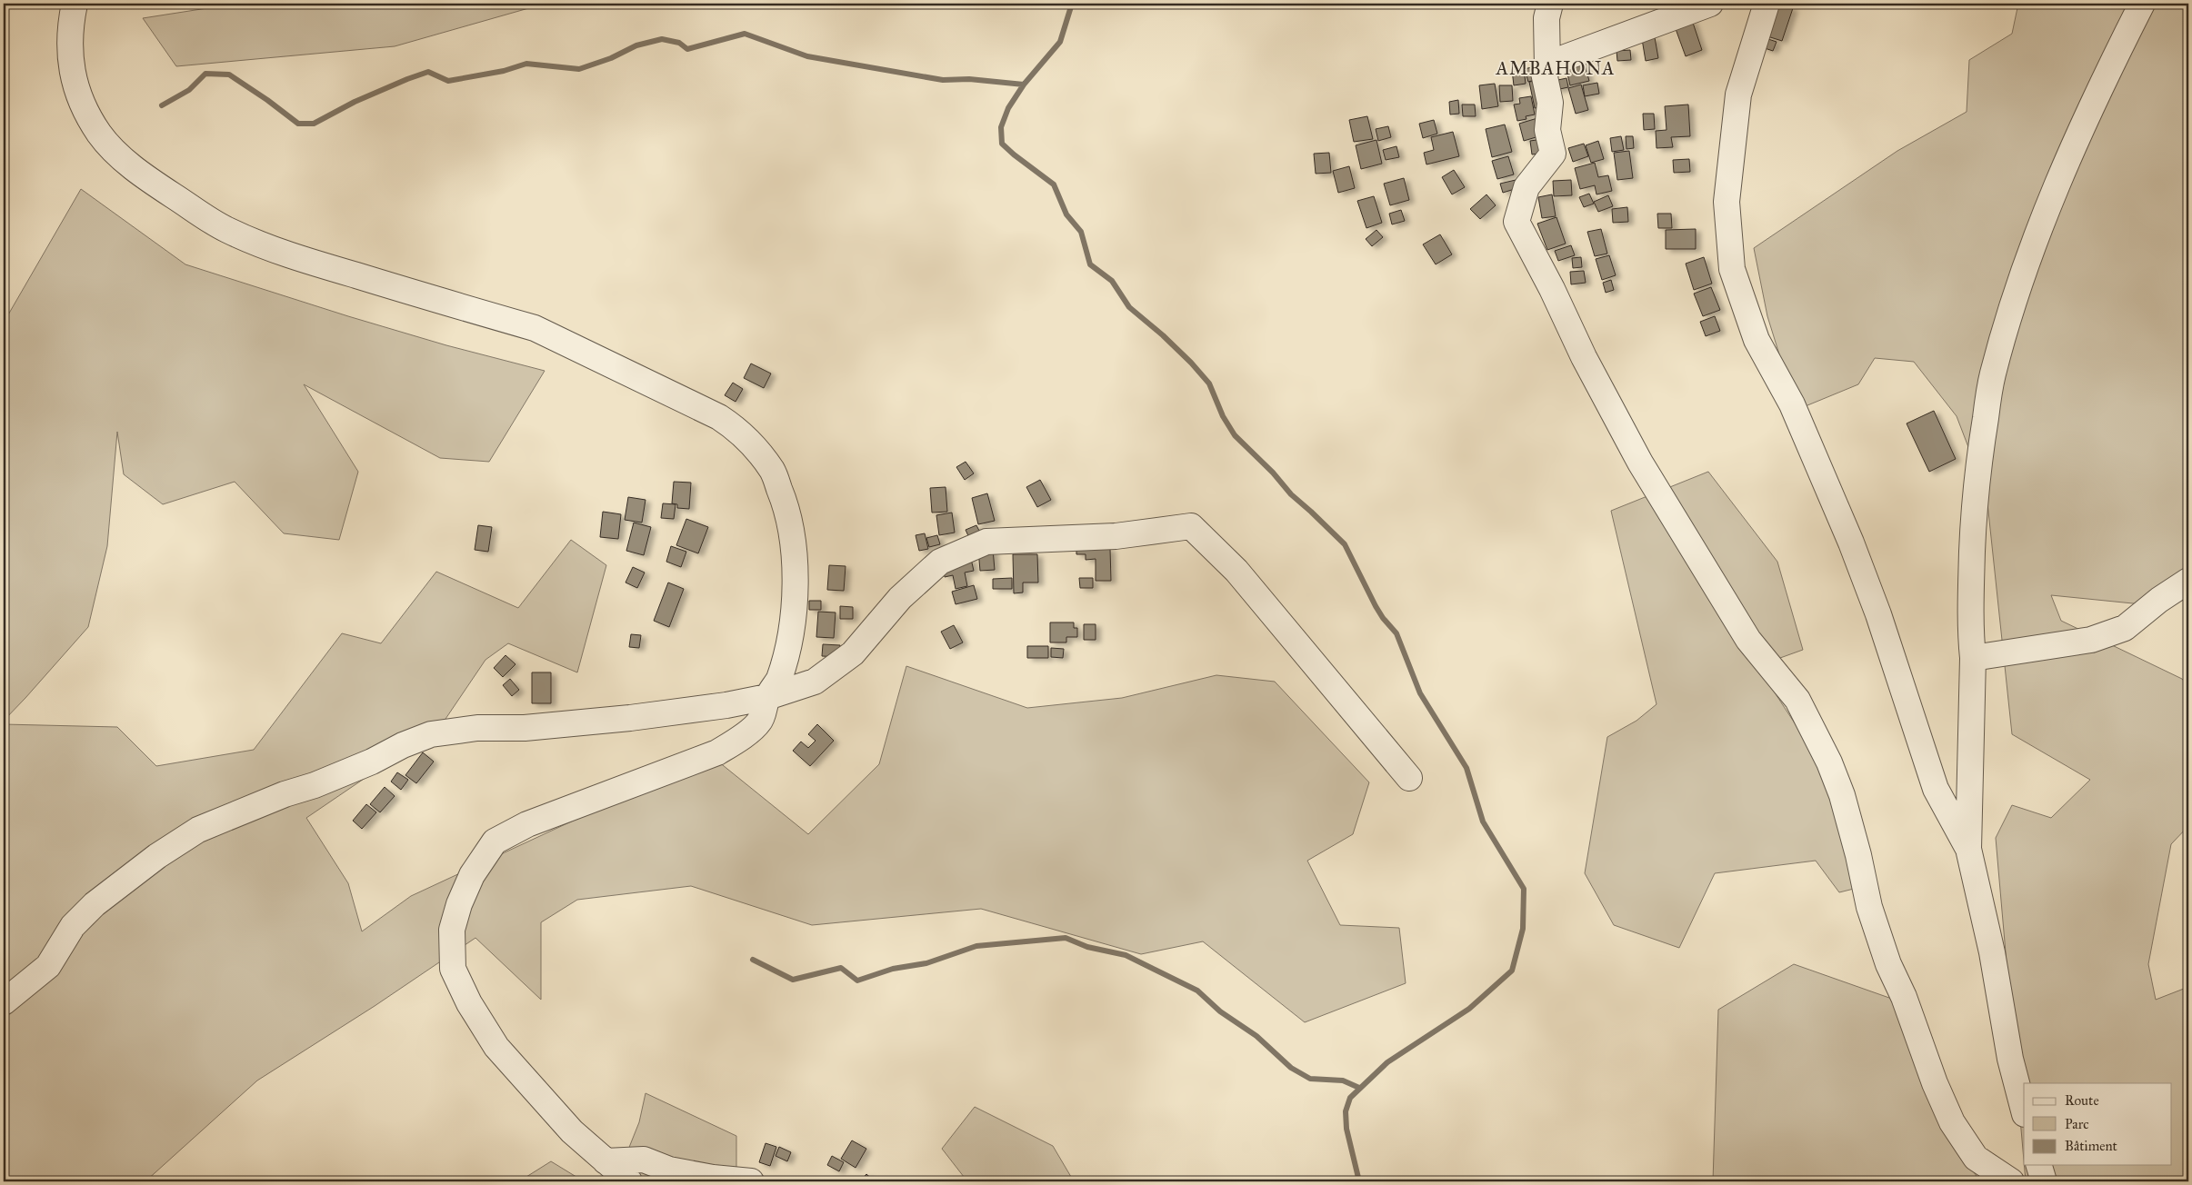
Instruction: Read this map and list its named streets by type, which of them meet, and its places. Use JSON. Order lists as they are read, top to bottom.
{
  "districts": ["AMBAHONA"],
  "legend": ["Route", "Parc", "Bâtiment"]
}
